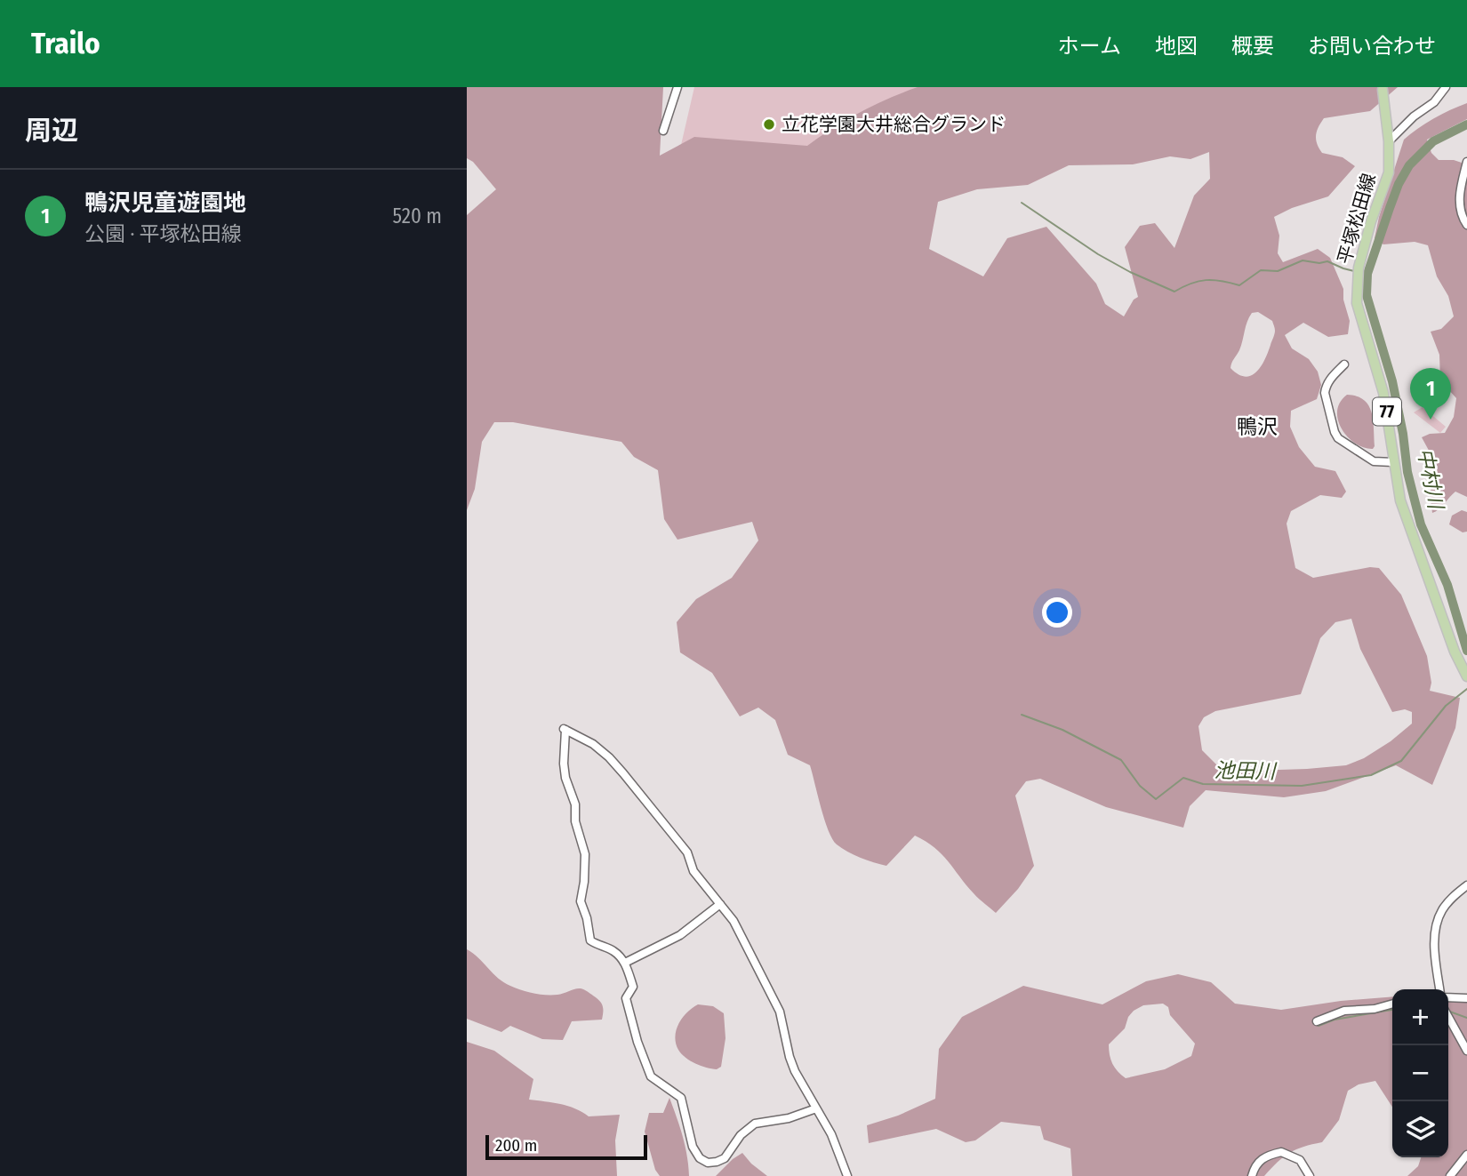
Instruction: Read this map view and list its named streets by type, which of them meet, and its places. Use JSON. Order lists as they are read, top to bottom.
{
  "streets": {
    "main road": ["平塚松田線", "77"]
  },
  "districts": ["鴨沢"],
  "water": ["中村川", "池田川"],
  "places": ["立花学園大井総合グランド"],
  "scale_bar": "200 m",
  "page": {
    "header": "Trailo",
    "nav": [
      "ホーム",
      "地図",
      "概要",
      "お問い合わせ"
    ],
    "heading": "周辺",
    "list": [
      {
        "mark": "1",
        "name": "鴨沢児童遊園地",
        "note": "公園 · 平塚松田線",
        "value": "520 m"
      }
    ],
    "pins": "1",
    "map_buttons": ["+", "−"],
    "scale": "200 m"
  }
}
